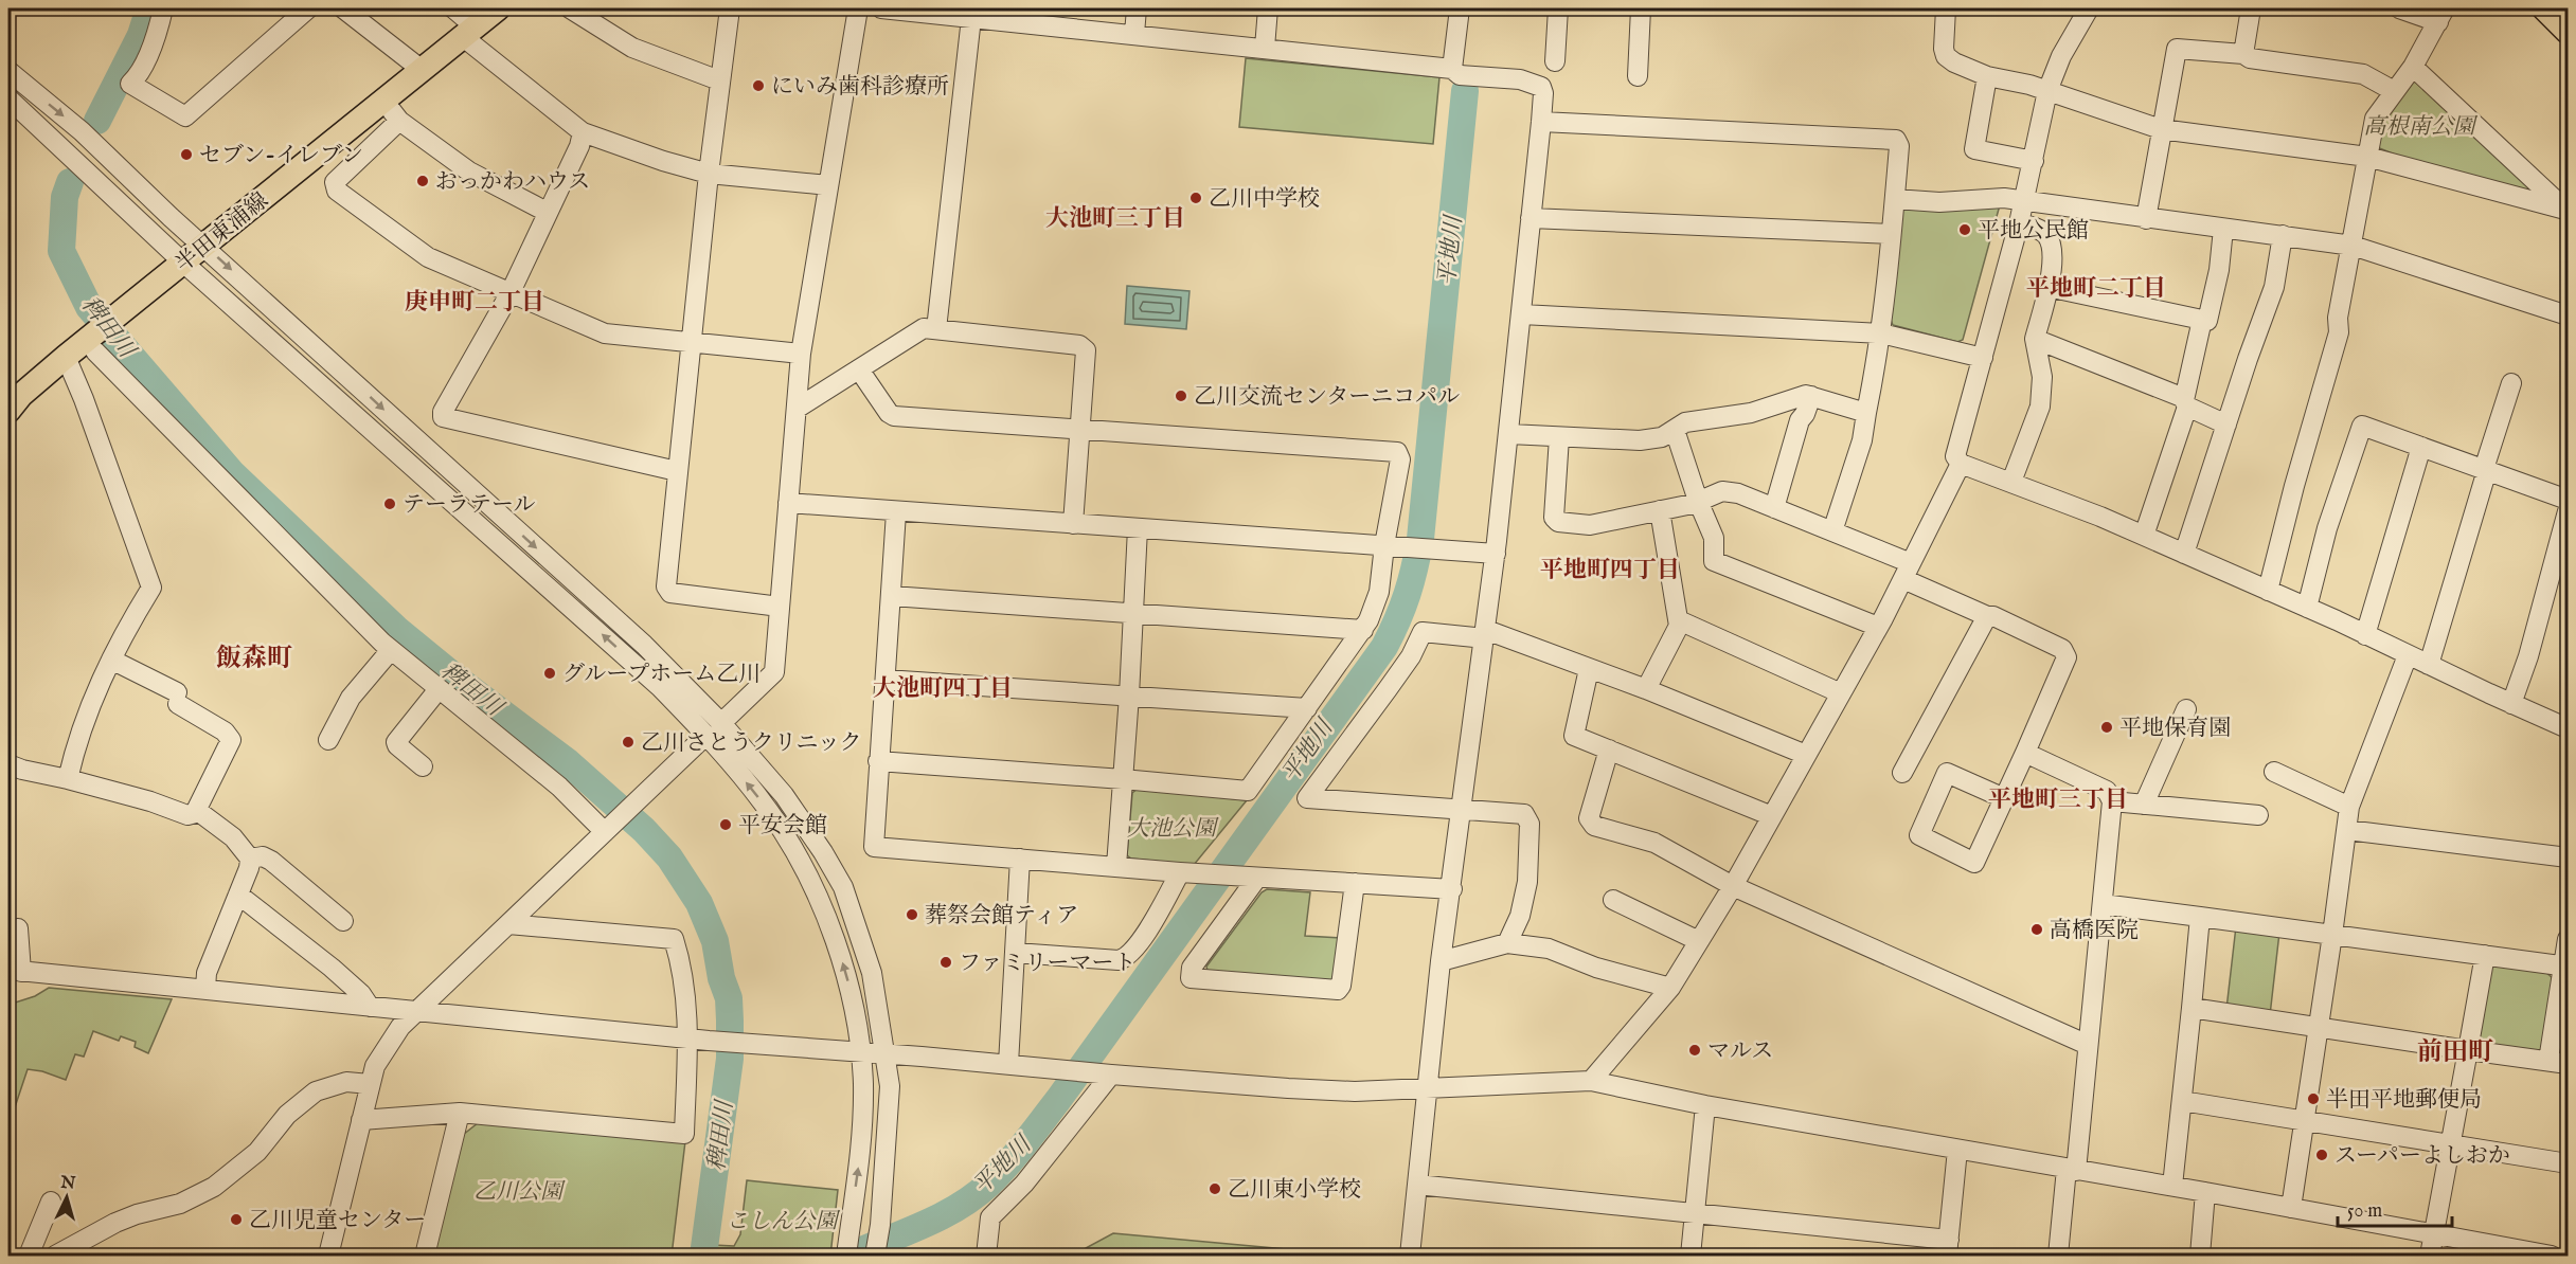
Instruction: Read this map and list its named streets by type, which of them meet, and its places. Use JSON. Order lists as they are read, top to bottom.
{
  "streets": {
    "main road": ["半田東浦線"]
  },
  "districts": [
    "大池町三丁目",
    "平地町二丁目",
    "庚申町二丁目",
    "平地町四丁目",
    "飯森町",
    "大池町四丁目",
    "平地町三丁目",
    "前田町"
  ],
  "water": ["平地川", "稗田川"],
  "parks": [
    "高根南公園",
    "大池公園",
    "乙川公園",
    "こしん公園"
  ],
  "places": [
    "にいみ歯科診療所",
    "セブン-イレブン",
    "おっかわハウス",
    "乙川中学校",
    "平地公民館",
    "乙川交流センターニコパル",
    "テーラテール",
    "グループホーム乙川",
    "平地保育園",
    "乙川さとうクリニック",
    "平安会館",
    "葬祭会館ティア",
    "高橋医院",
    "ファミリーマート",
    "マルス",
    "半田平地郵便局",
    "スーパーよしおか",
    "乙川東小学校",
    "乙川児童センター"
  ],
  "scale_bar": "50 m",
  "north": "top"
}
